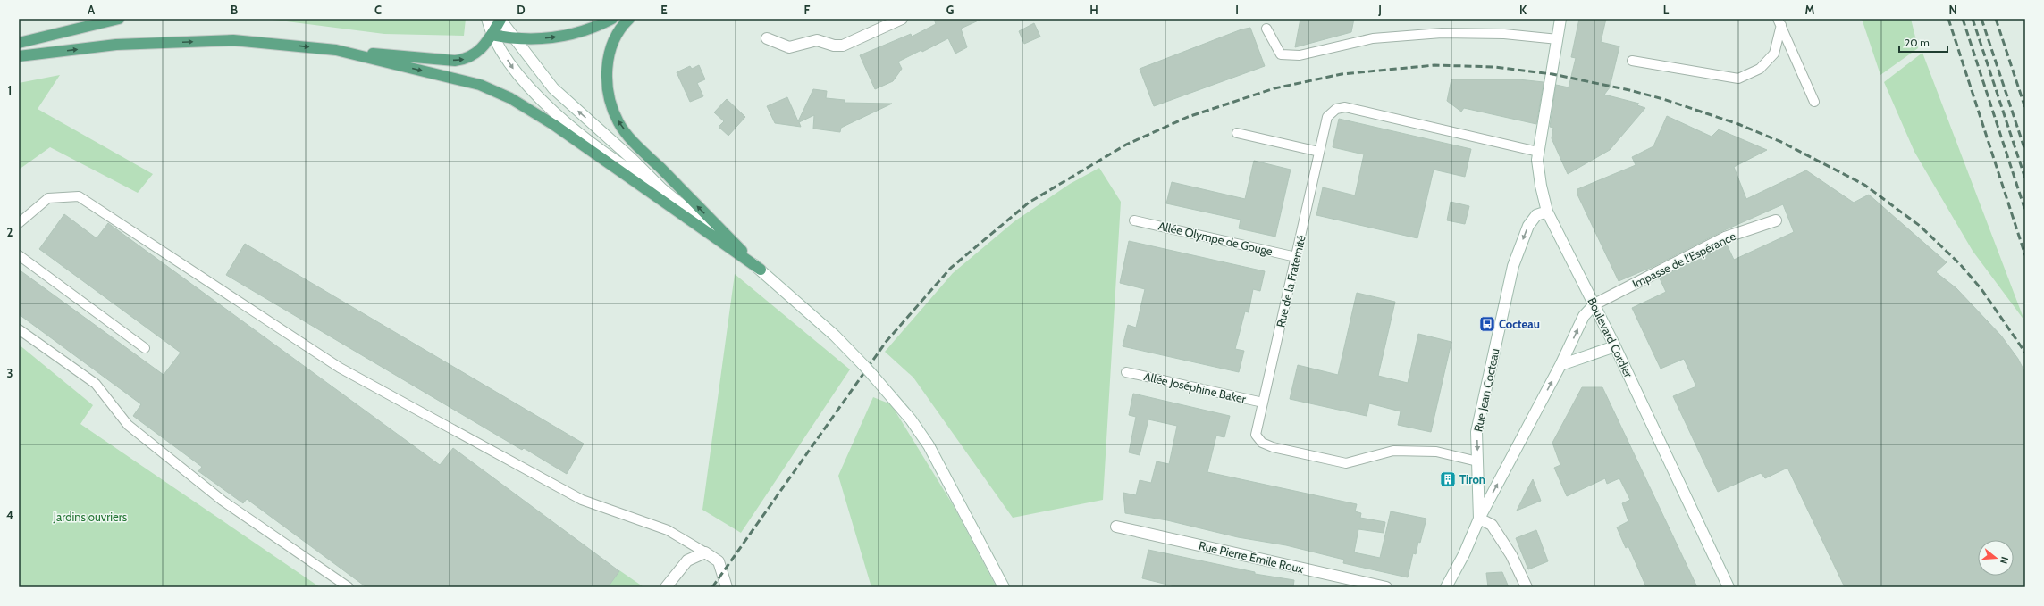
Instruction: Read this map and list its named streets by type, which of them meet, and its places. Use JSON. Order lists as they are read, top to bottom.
{
  "streets": {
    "street": [
      "Impasse de l'Espérance",
      "Boulevard Cordier",
      "Rue Jean Cocteau",
      "Rue Pierre Émile Roux"
    ],
    "lane": ["Allée Olympe de Gouge", "Rue de la Fraternité", "Allée Joséphine Baker"]
  },
  "crossings": [
    ["Allée Olympe de Gouge", "Rue de la Fraternité"],
    ["Impasse de l'Espérance", "Boulevard Cordier"],
    ["Impasse de l'Espérance", "Rue Jean Cocteau"],
    ["Rue de la Fraternité", "Boulevard Cordier"],
    ["Rue de la Fraternité", "Allée Joséphine Baker"],
    ["Rue de la Fraternité", "Rue Jean Cocteau"],
    ["Boulevard Cordier", "Rue Jean Cocteau"]
  ],
  "parks": ["Jardins ouvriers"],
  "places": {
    "bus stop": ["Cocteau"],
    "building": ["Tiron"]
  },
  "scale_bar": "20 m",
  "north": "right",
  "grid": {
    "columns": [
      "A",
      "B",
      "C",
      "D",
      "E",
      "F",
      "G",
      "H",
      "I",
      "J",
      "K",
      "L",
      "M",
      "N"
    ],
    "rows": [
      "1",
      "2",
      "3",
      "4"
    ]
  }
}
